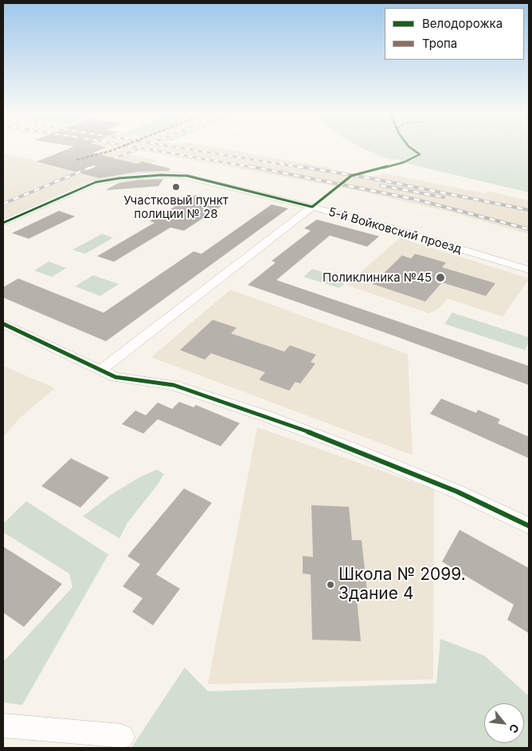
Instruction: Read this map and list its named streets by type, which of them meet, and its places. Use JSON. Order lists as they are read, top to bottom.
{
  "streets": {
    "street": ["5-й Войковский проезд"]
  },
  "places": ["Участковый пункт полиции № 28", "Поликлиника №45", "Школа № 2099. Здание 4"],
  "legend": ["Велодорожка", "Тропа"],
  "north": "bottom right"
}
